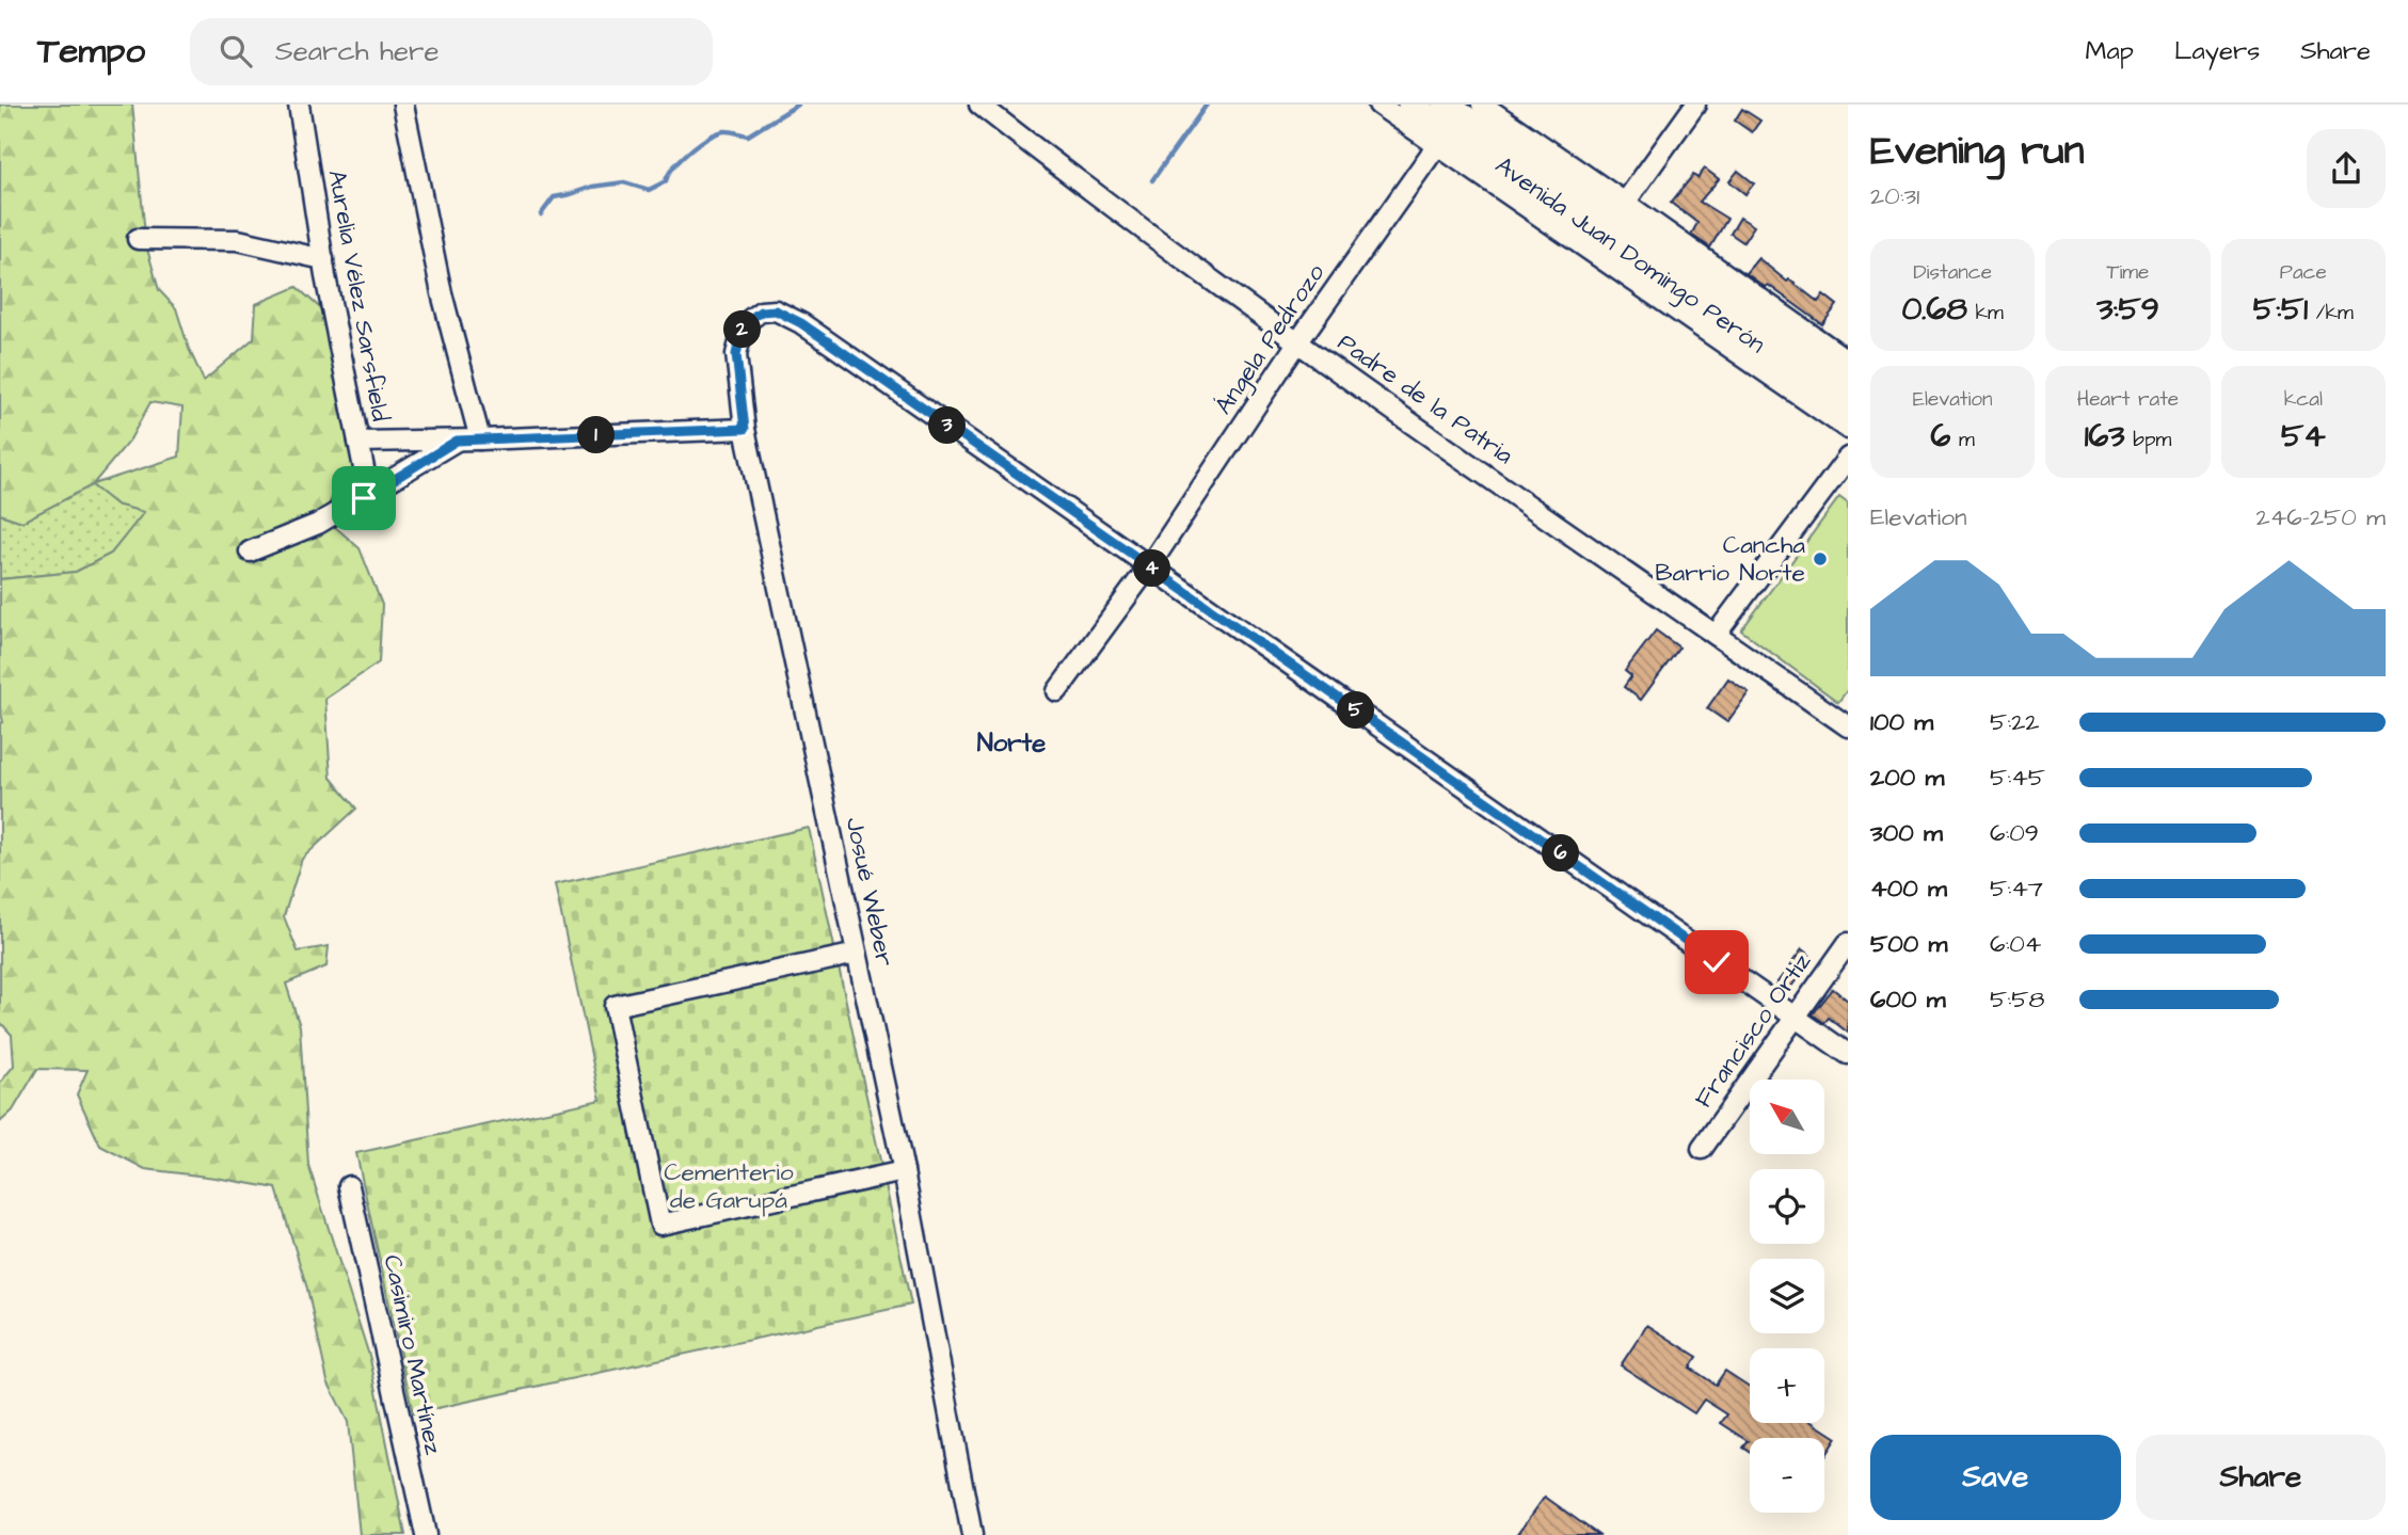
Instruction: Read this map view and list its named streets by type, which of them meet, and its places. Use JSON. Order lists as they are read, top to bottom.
{
  "streets": {
    "main road": ["Avenida Juan Domingo Perón"],
    "street": [
      "Aurelia Vélez Sarsfield",
      "Ángela Pedrozo",
      "Padre de la Patria",
      "Josué Weber",
      "Francisco Ortiz",
      "Casimiro Martínez"
    ]
  },
  "crossings": [
    ["Ángela Pedrozo", "Padre de la Patria"],
    ["Ángela Pedrozo", "Josué Weber"]
  ],
  "districts": ["Norte"],
  "parks": ["Cementerio de Garupá"],
  "places": ["Cancha Barrio Norte"],
  "north": "top left",
  "page": {
    "header": "Tempo",
    "search": "Search here",
    "nav": ["Map", "Layers", "Share"],
    "heading": ["Evening run", "20:31"],
    "stats": [
      ["Distance", "0.68 km"],
      ["Time", "3:59"],
      ["Pace", "5:51 /km"],
      ["Elevation", "6 m"],
      ["Heart rate", "163 bpm"],
      ["kcal", "54"]
    ],
    "pins": [
      "2",
      "3",
      "1",
      "4",
      "5",
      "6"
    ],
    "chart": ["Elevation", "246–250 m"],
    "list": [
      {
        "name": "100 m",
        "note": "5:22"
      },
      {
        "name": "200 m",
        "note": "5:45"
      },
      {
        "name": "300 m",
        "note": "6:09"
      },
      {
        "name": "400 m",
        "note": "5:47"
      },
      {
        "name": "500 m",
        "note": "6:04"
      },
      {
        "name": "600 m",
        "note": "5:58"
      }
    ],
    "map_buttons": ["+", "−"],
    "buttons": ["Save", "Share"]
  }
}
